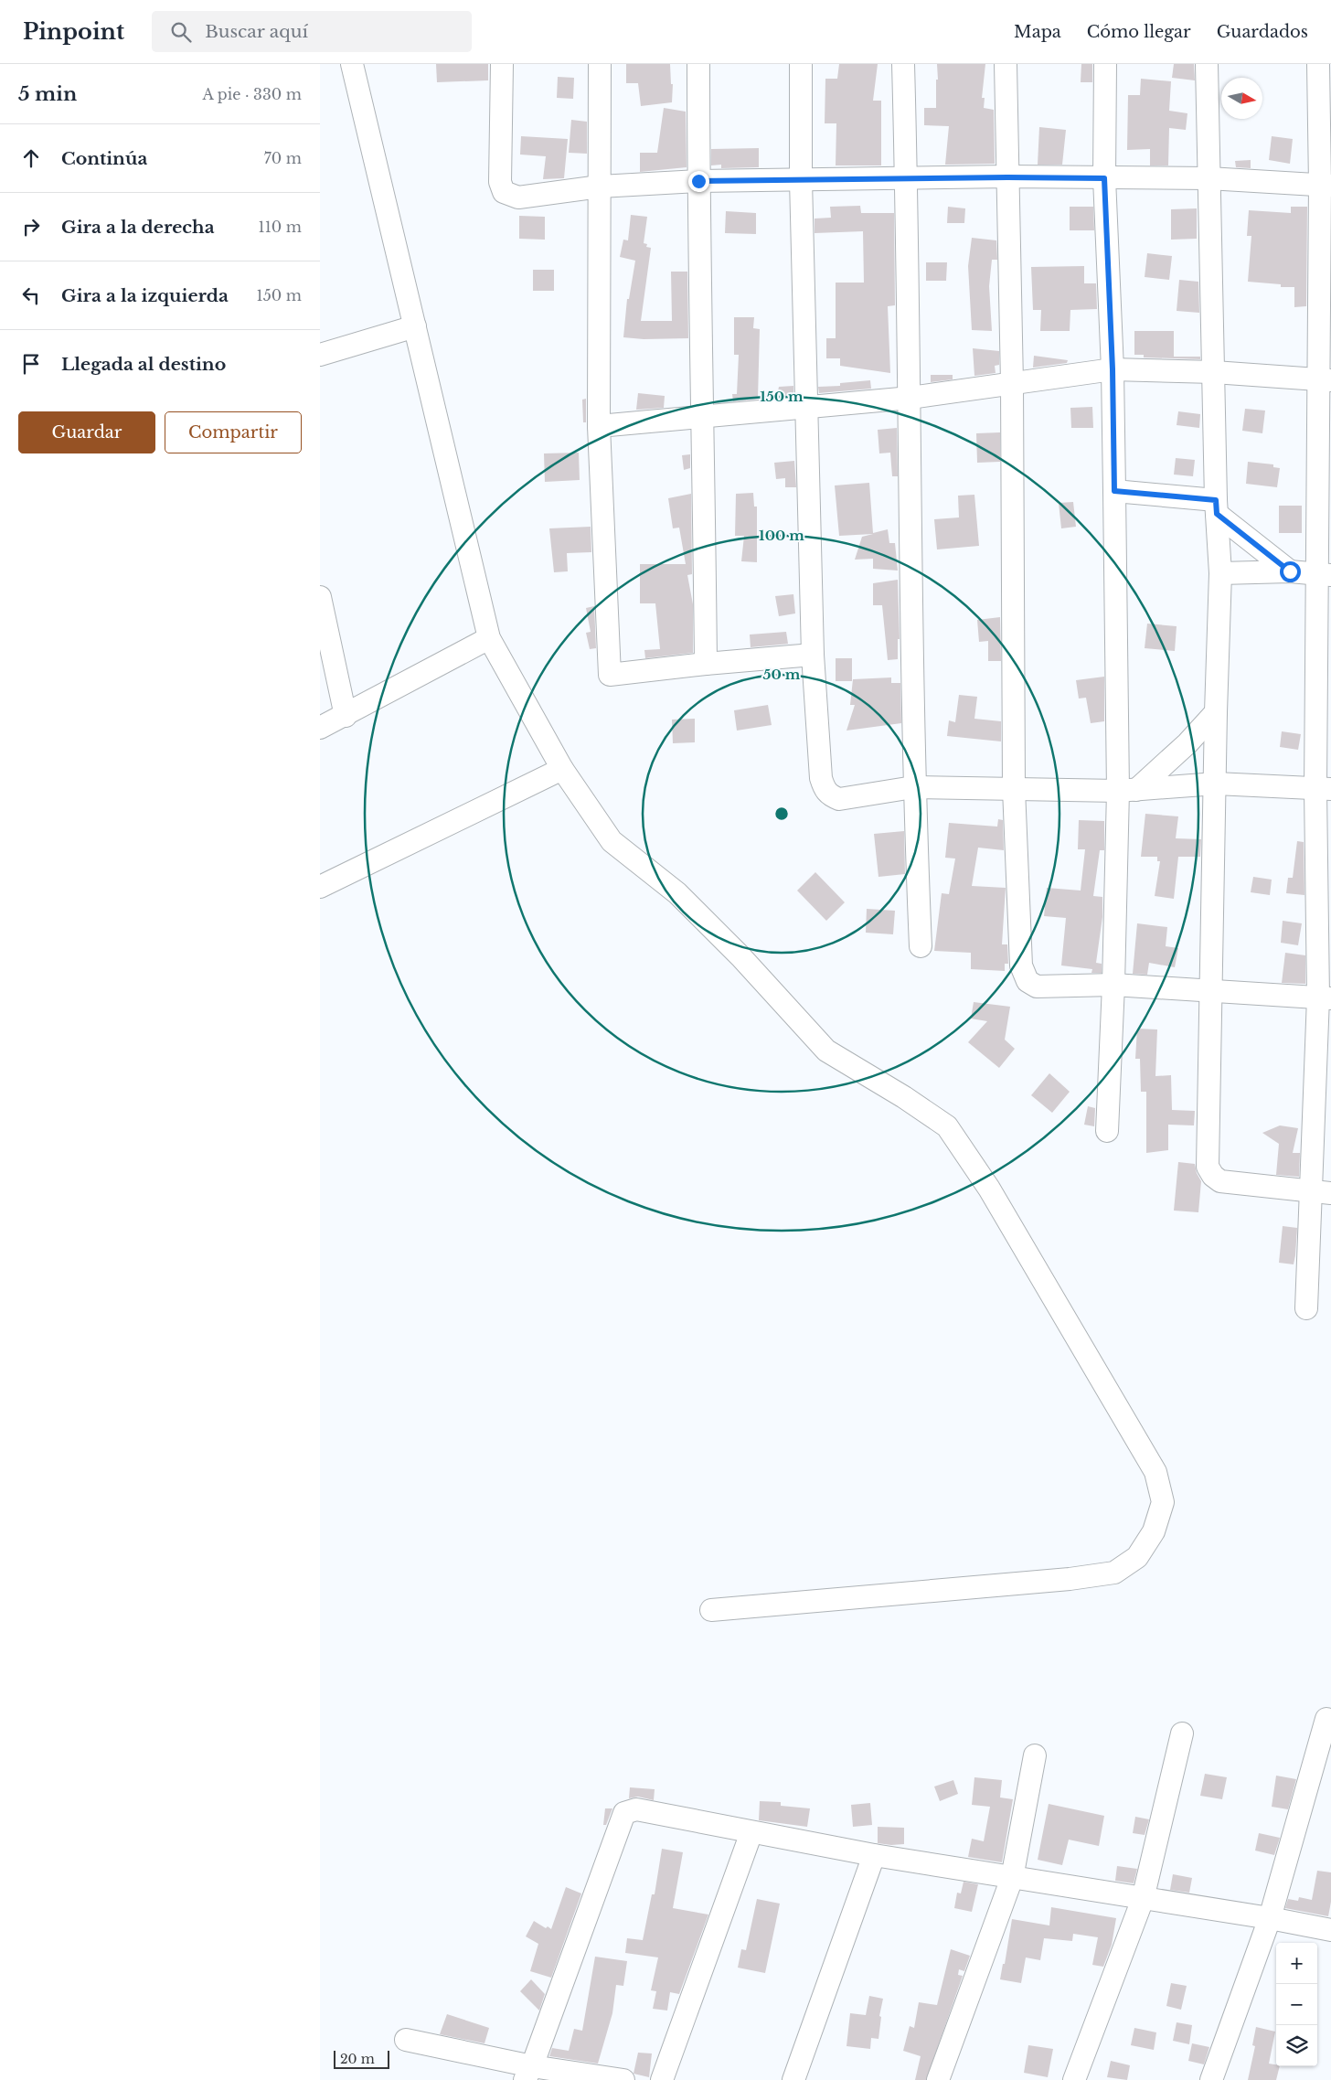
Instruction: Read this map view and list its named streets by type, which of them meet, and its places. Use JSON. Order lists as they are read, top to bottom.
{
  "scale_bar": "20 m",
  "north": "right",
  "page": {
    "header": "Pinpoint",
    "search": "Buscar aquí",
    "nav": ["Mapa", "Cómo llegar", "Guardados"],
    "heading": ["5 min", "A pie · 330 m"],
    "list": [
      ["Continúa", "70 m"],
      ["Gira a la derecha", "110 m"],
      ["Gira a la izquierda", "150 m"],
      "Llegada al destino"
    ],
    "buttons": ["Guardar", "Compartir"],
    "map_buttons": ["+", "−"],
    "scale": "20 m"
  },
  "rings": ["150 m", "100 m", "50 m"]
}
